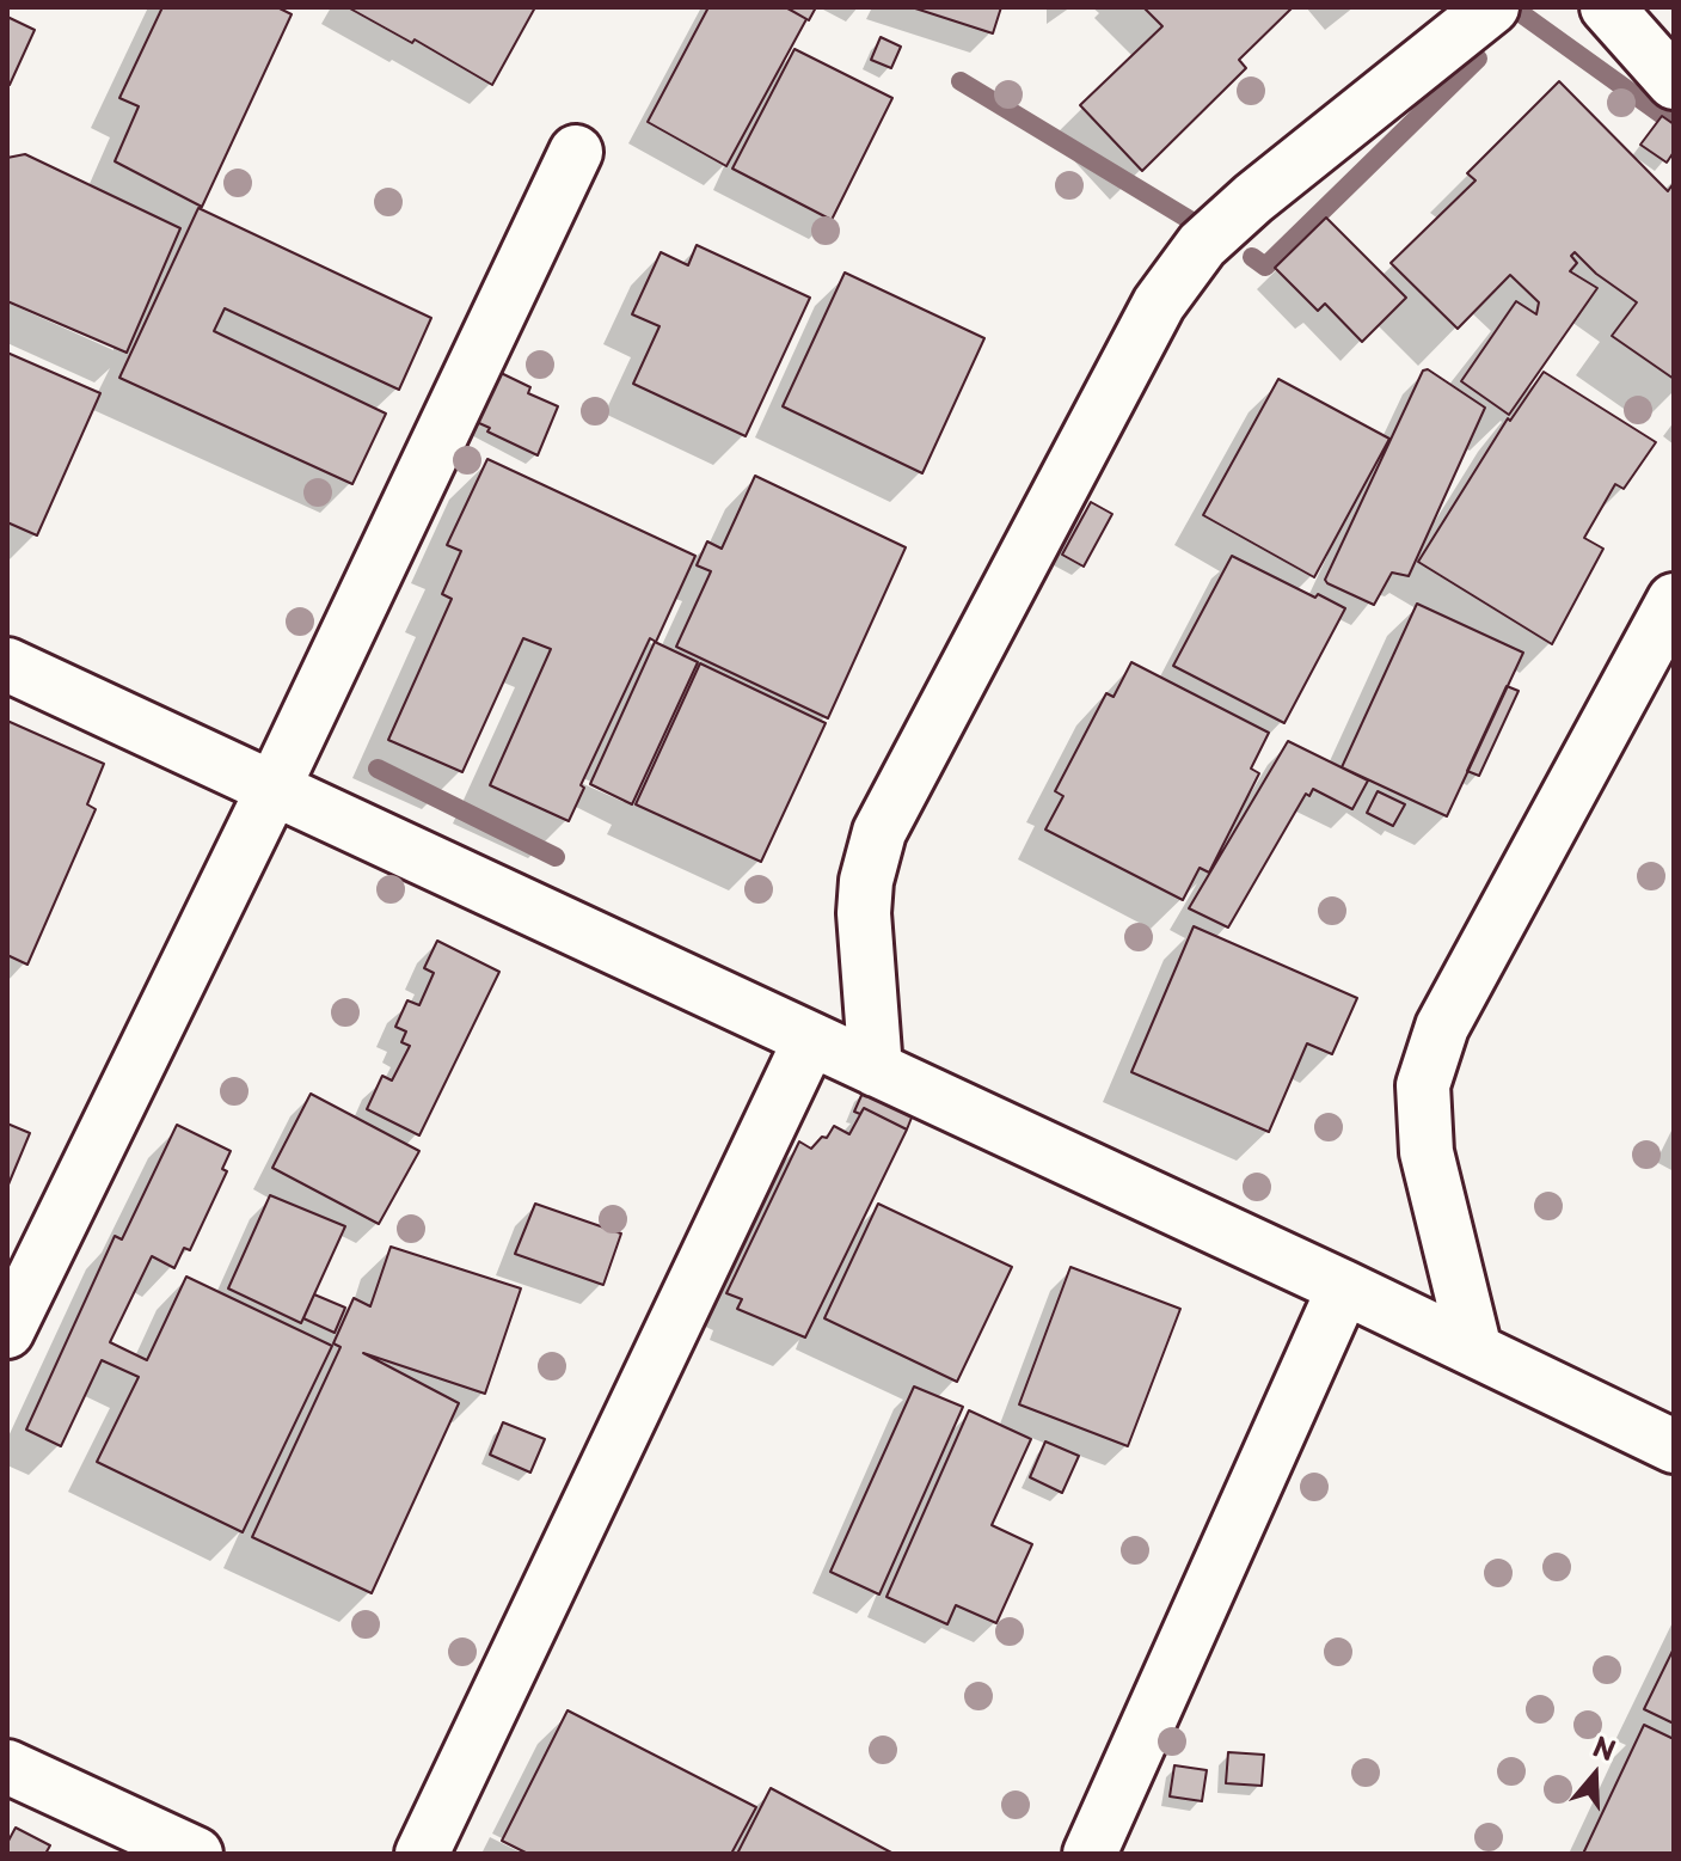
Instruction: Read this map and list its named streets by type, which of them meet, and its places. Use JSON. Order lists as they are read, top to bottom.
{
  "north": "top"
}
